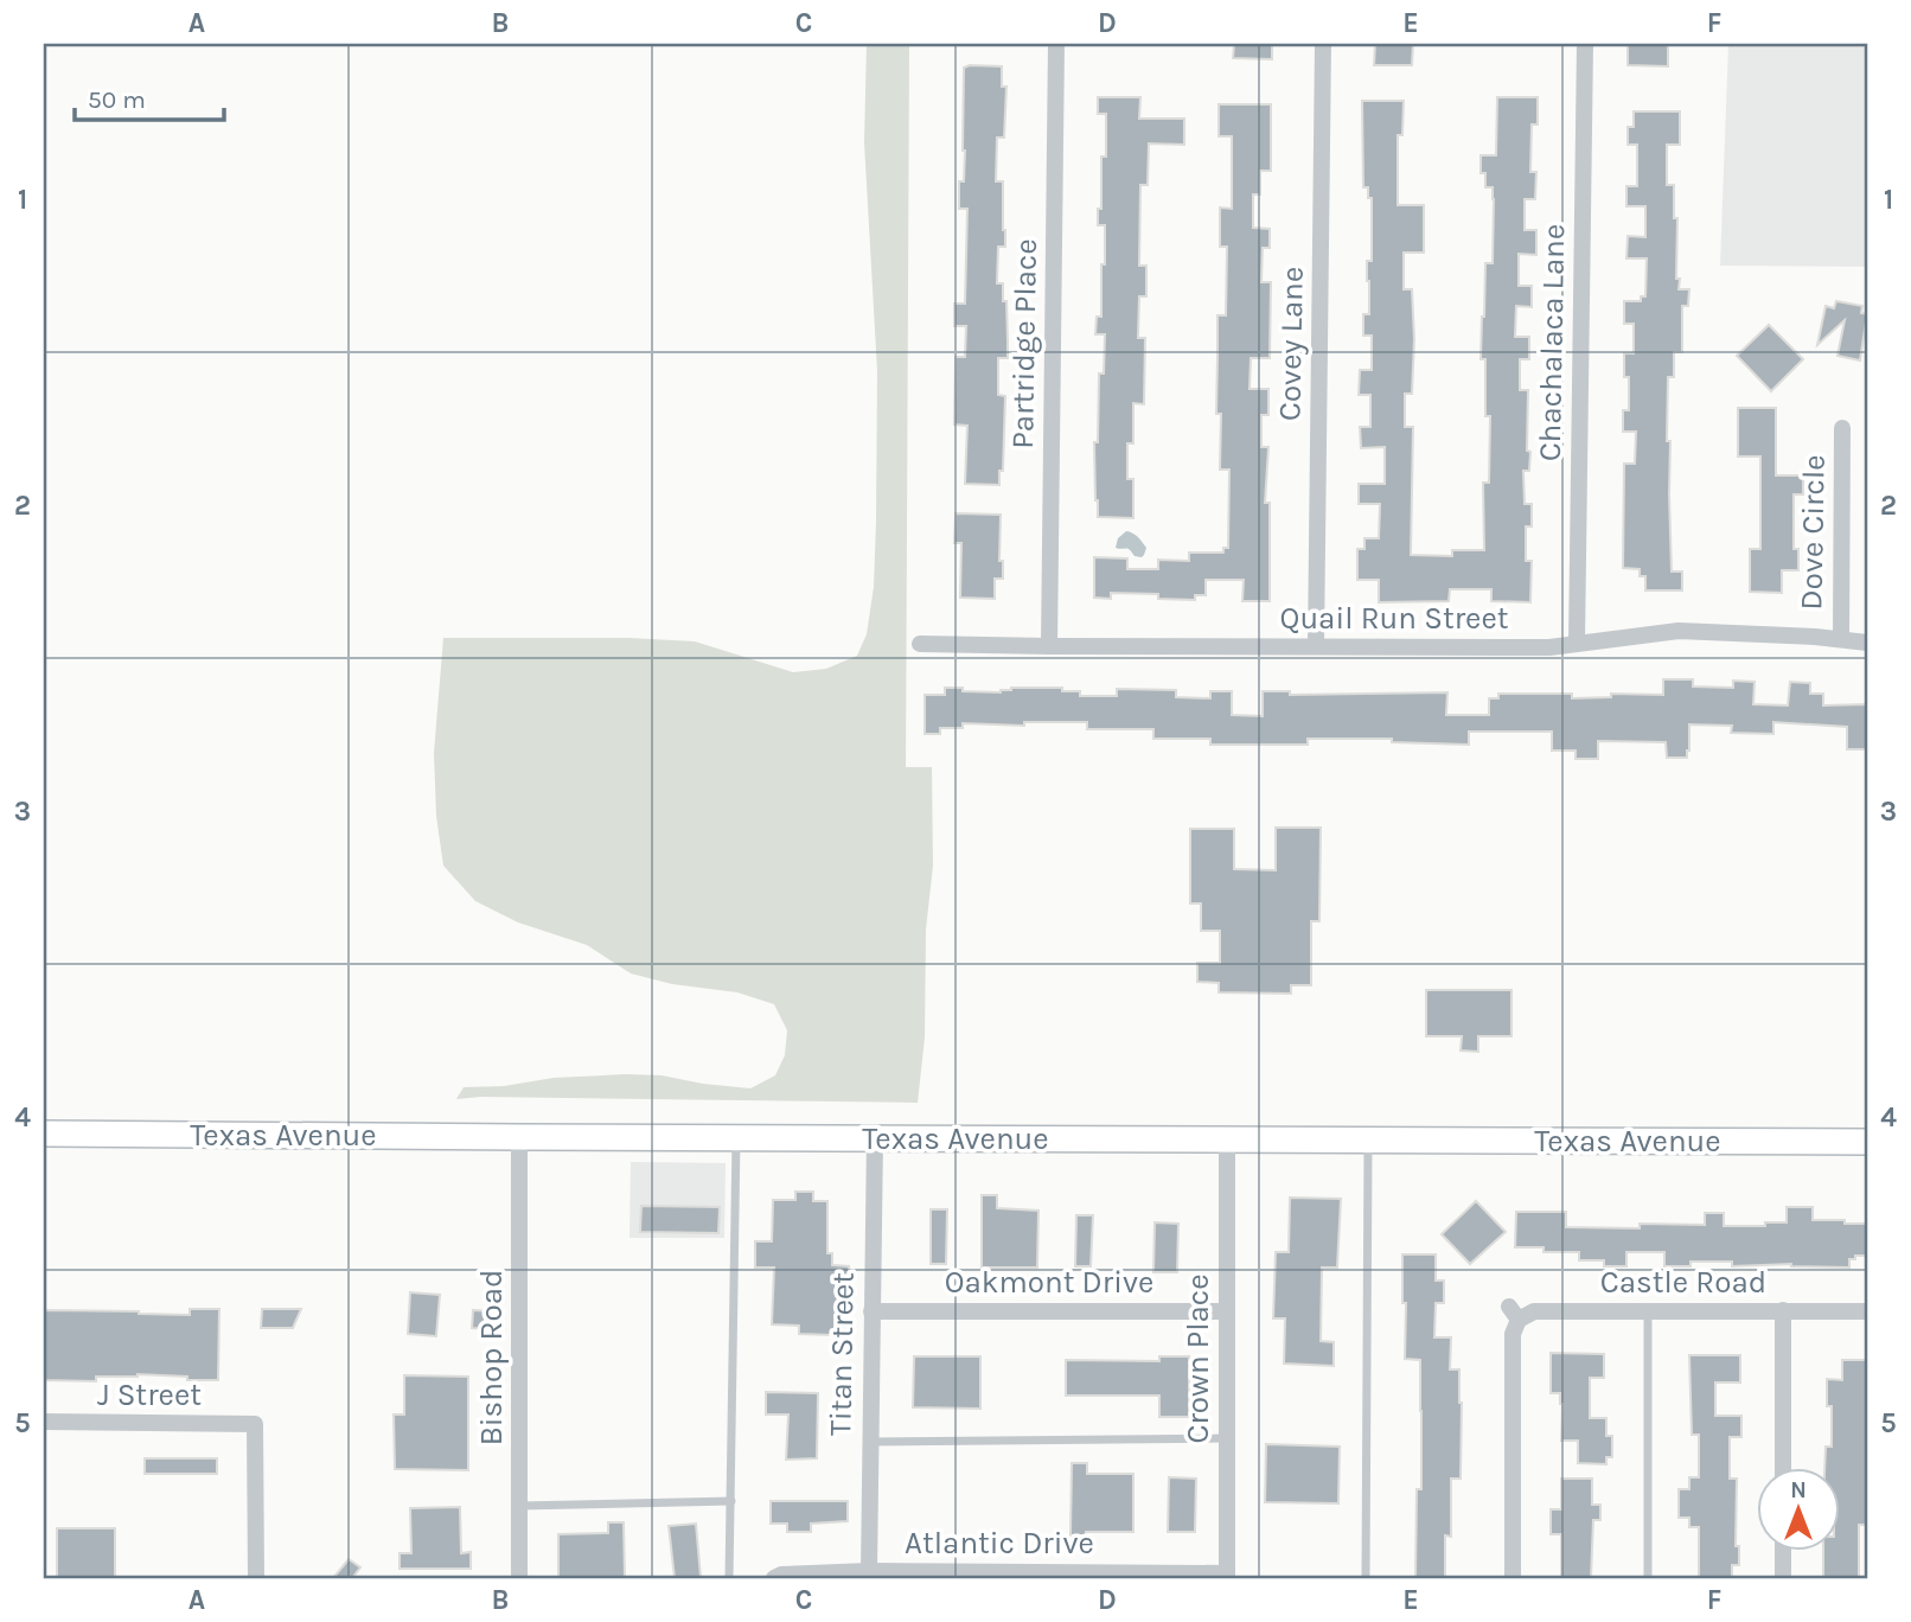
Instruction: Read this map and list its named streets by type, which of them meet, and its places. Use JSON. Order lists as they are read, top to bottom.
{
  "streets": {
    "street": [
      "Chachalaca Lane",
      "Partridge Place",
      "Covey Lane",
      "Dove Circle",
      "Quail Run Street",
      "Texas Avenue",
      "Oakmont Drive",
      "Castle Road",
      "Titan Street",
      "Bishop Road",
      "Crown Place",
      "J Street",
      "Atlantic Drive"
    ]
  },
  "crossings": [
    ["Chachalaca Lane", "Quail Run Street"],
    ["Partridge Place", "Quail Run Street"],
    ["Covey Lane", "Quail Run Street"],
    ["Dove Circle", "Quail Run Street"],
    ["Texas Avenue", "Titan Street"],
    ["Texas Avenue", "Bishop Road"],
    ["Texas Avenue", "Crown Place"],
    ["Oakmont Drive", "Titan Street"],
    ["Oakmont Drive", "Crown Place"],
    ["Titan Street", "Atlantic Drive"],
    ["Crown Place", "Atlantic Drive"]
  ],
  "scale_bar": "50 m",
  "north": "top",
  "grid": {
    "columns": [
      "A",
      "B",
      "C",
      "D",
      "E",
      "F"
    ],
    "rows": [
      "1",
      "2",
      "3",
      "4",
      "5"
    ]
  }
}
